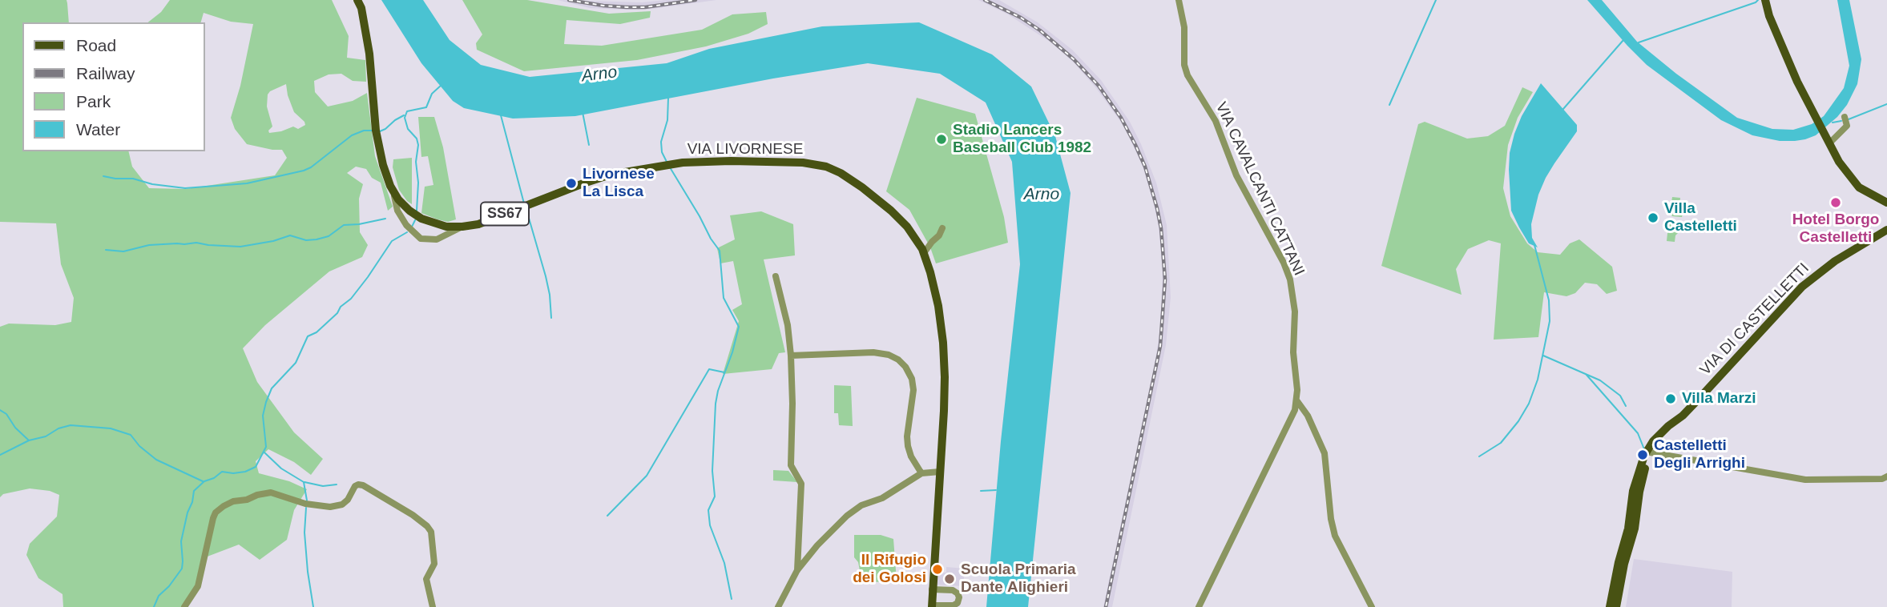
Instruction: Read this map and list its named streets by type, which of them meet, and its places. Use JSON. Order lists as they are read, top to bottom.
{
  "streets": {
    "main road": ["VIA LIVORNESE", "SS67", "VIA DI CASTELLETTI"],
    "street": ["VIA CAVALCANTI CATTANI"]
  },
  "water": ["Arno"],
  "places": [
    "Stadio Lancers Baseball Club 1982",
    "Livornese La Lisca",
    "Hotel Borgo Castelletti",
    "Villa Castelletti",
    "Villa Marzi",
    "Castelletti Degli Arrighi",
    "Il Rifugio dei Golosi",
    "Scuola Primaria Dante Alighieri"
  ],
  "legend": [
    "Road",
    "Railway",
    "Park",
    "Water"
  ]
}
